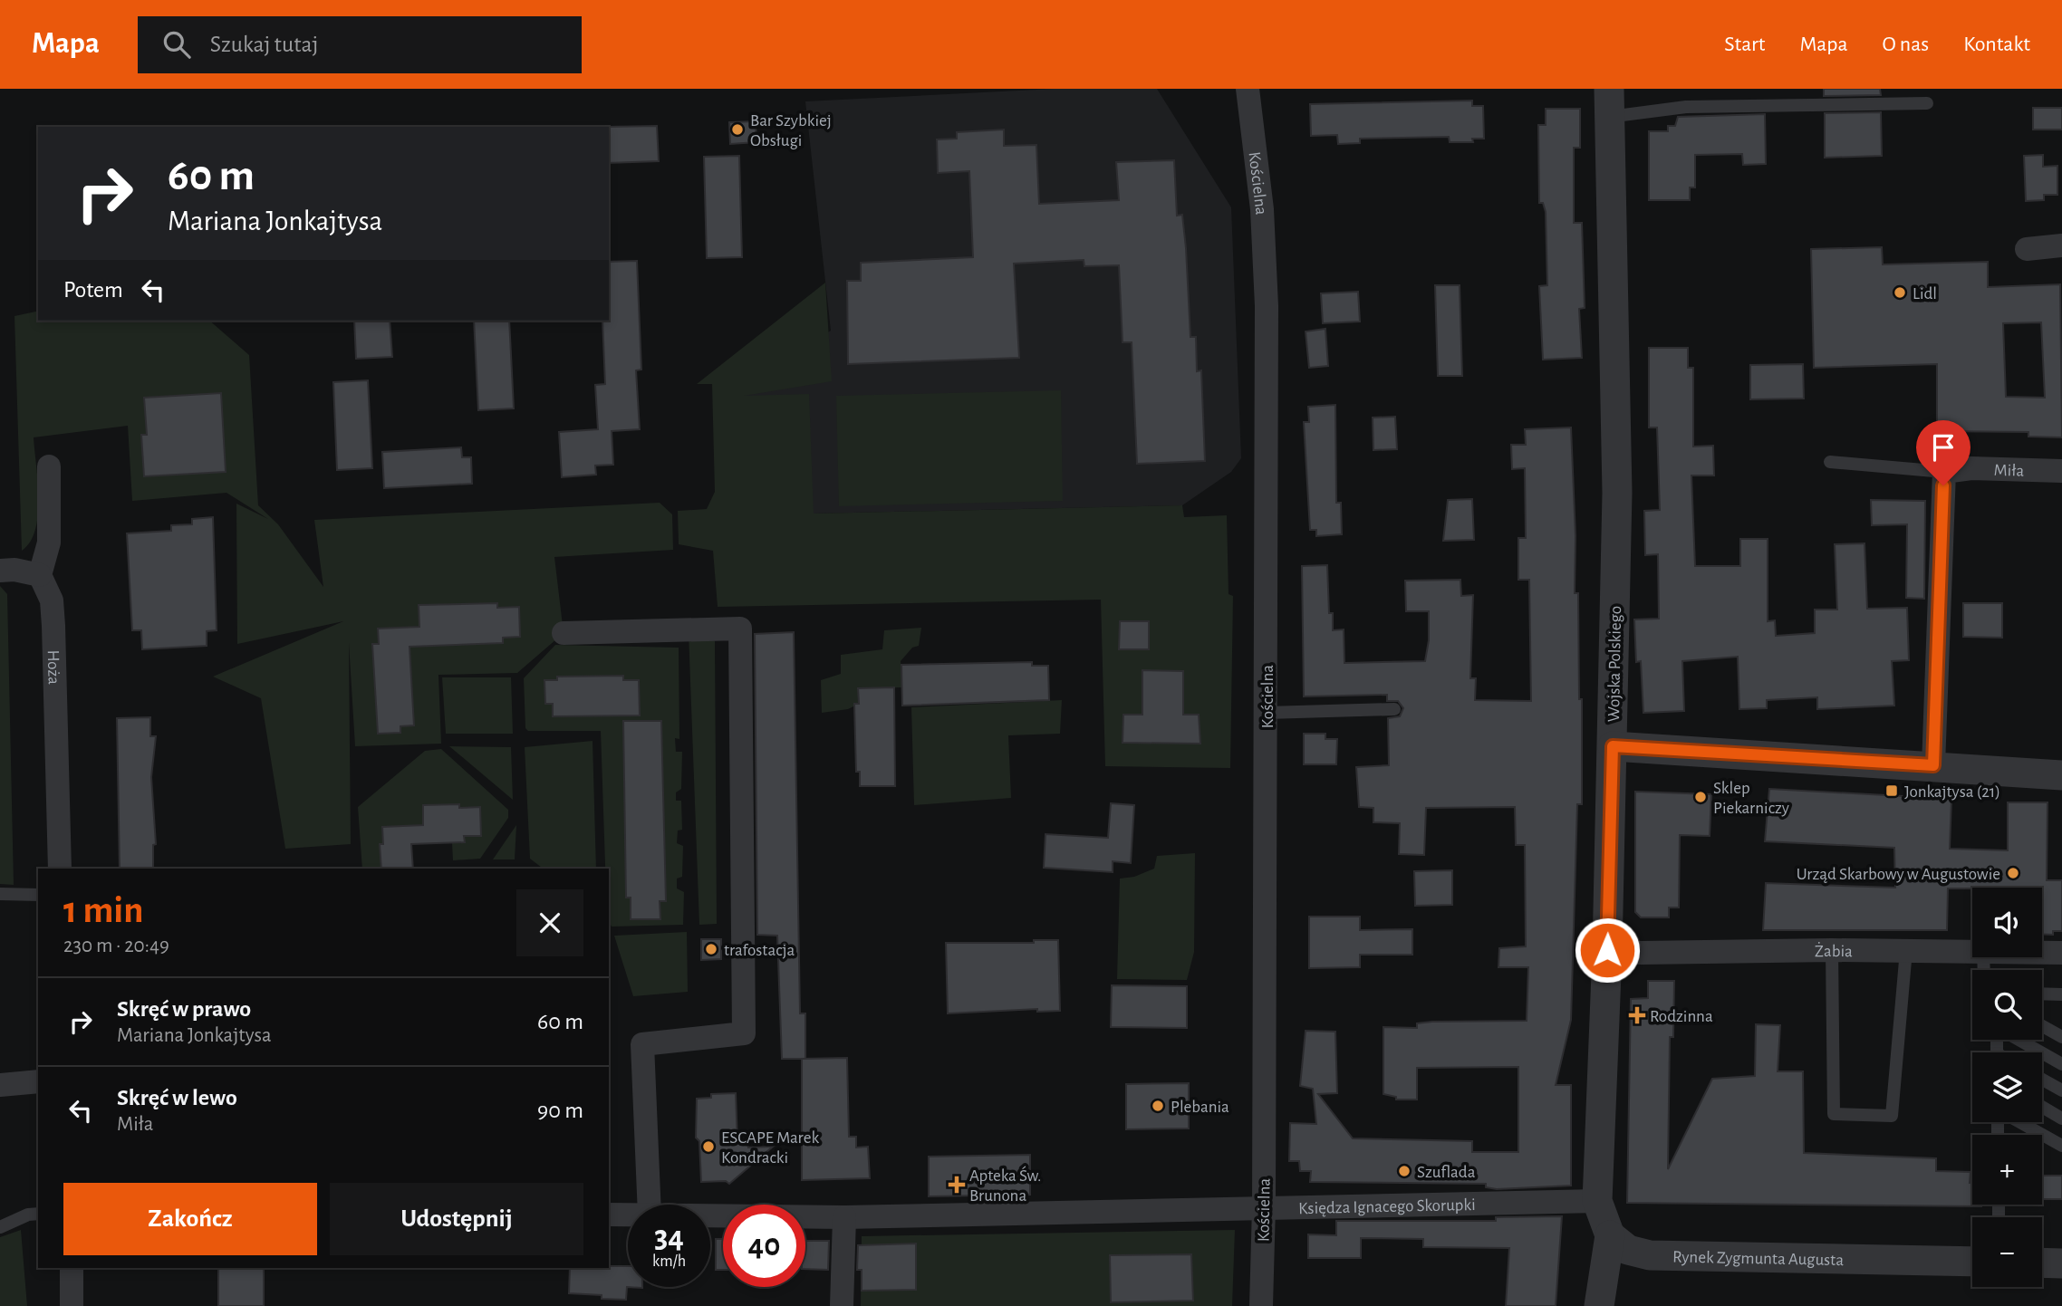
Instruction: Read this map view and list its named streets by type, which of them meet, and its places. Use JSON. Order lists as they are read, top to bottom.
{
  "streets": {
    "street": [
      "Kościelna",
      "Miła",
      "Wojska Polskiego",
      "Hoża",
      "Żabia",
      "Księdza Ignacego Skorupki",
      "Rynek Zygmunta Augusta"
    ]
  },
  "crossings": [
    ["Kościelna", "Księdza Ignacego Skorupki"],
    ["Wojska Polskiego", "Żabia"],
    ["Wojska Polskiego", "Księdza Ignacego Skorupki"],
    ["Wojska Polskiego", "Rynek Zygmunta Augusta"]
  ],
  "places": {
    "other": [
      "Bar Szybkiej Obsługi",
      "Lidl",
      "Sklep Piekarniczy",
      "Urząd Skarbowy w Augustowie",
      "trafostacja",
      "Plebania",
      "ESCAPE Marek Kondracki",
      "Szuflada"
    ],
    "transit": ["Jonkajtysa (21)"],
    "health": ["Rodzinna", "Apteka Św. Brunona"]
  },
  "page": {
    "header": "Mapa",
    "search": "Szukaj tutaj",
    "nav": [
      "Start",
      "Mapa",
      "O nas",
      "Kontakt"
    ],
    "turn": ["60 m", "Mariana Jonkajtysa"],
    "then": "Potem",
    "heading": ["1 min", "230 m · 20:49"],
    "map_buttons": ["+", "−"],
    "list": [
      {
        "name": "Skręć w prawo",
        "note": "Mariana Jonkajtysa",
        "value": "60 m"
      },
      {
        "name": "Skręć w lewo",
        "note": "Miła",
        "value": "90 m"
      }
    ],
    "buttons": ["Zakończ", "Udostępnij"],
    "speed": "34 km/h",
    "limit": "40"
  }
}
